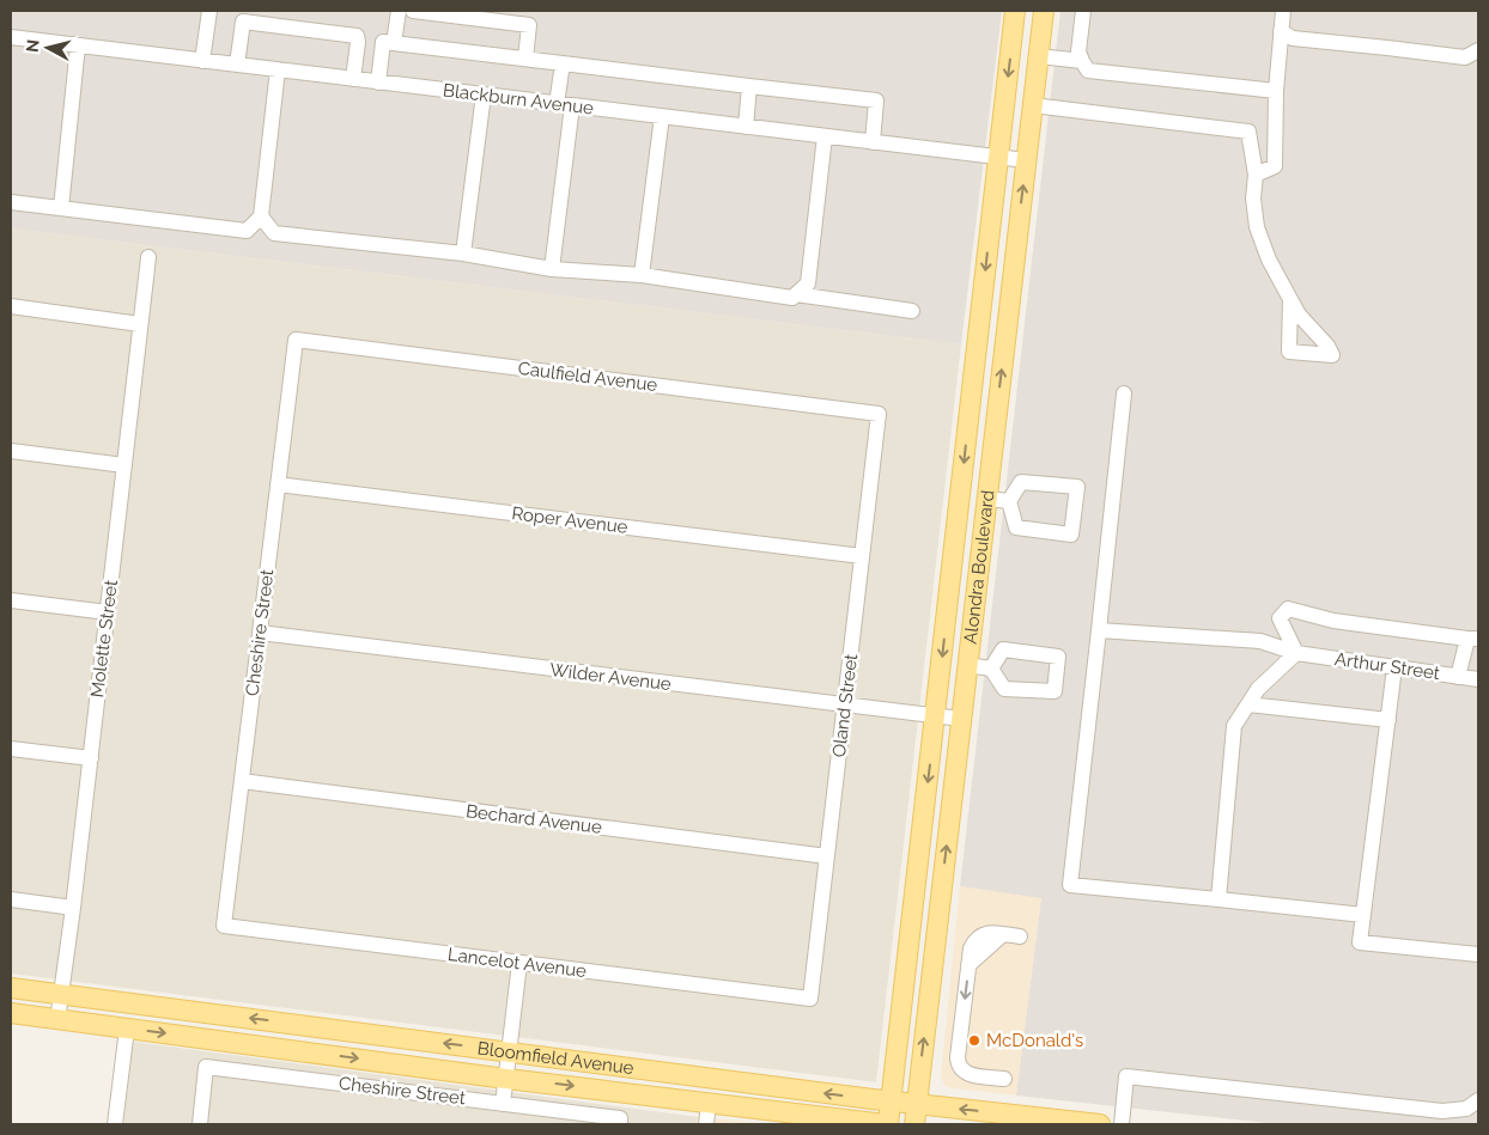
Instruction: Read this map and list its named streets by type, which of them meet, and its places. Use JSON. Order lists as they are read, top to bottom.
{
  "streets": {
    "main road": ["Alondra Boulevard", "Bloomfield Avenue"],
    "street": [
      "Blackburn Avenue",
      "Caulfield Avenue",
      "Roper Avenue",
      "Cheshire Street",
      "Molette Street",
      "Arthur Street",
      "Wilder Avenue",
      "Oland Street",
      "Bechard Avenue",
      "Lancelot Avenue"
    ]
  },
  "crossings": [
    ["Blackburn Avenue", "Alondra Boulevard"],
    ["Caulfield Avenue", "Cheshire Street"],
    ["Caulfield Avenue", "Oland Street"],
    ["Roper Avenue", "Cheshire Street"],
    ["Roper Avenue", "Oland Street"],
    ["Alondra Boulevard", "Wilder Avenue"],
    ["Alondra Boulevard", "Bloomfield Avenue"],
    ["Cheshire Street", "Wilder Avenue"],
    ["Cheshire Street", "Bechard Avenue"],
    ["Cheshire Street", "Lancelot Avenue"],
    ["Molette Street", "Bloomfield Avenue"],
    ["Wilder Avenue", "Oland Street"],
    ["Oland Street", "Bechard Avenue"],
    ["Oland Street", "Lancelot Avenue"]
  ],
  "places": ["McDonald's"],
  "north": "left"
}
